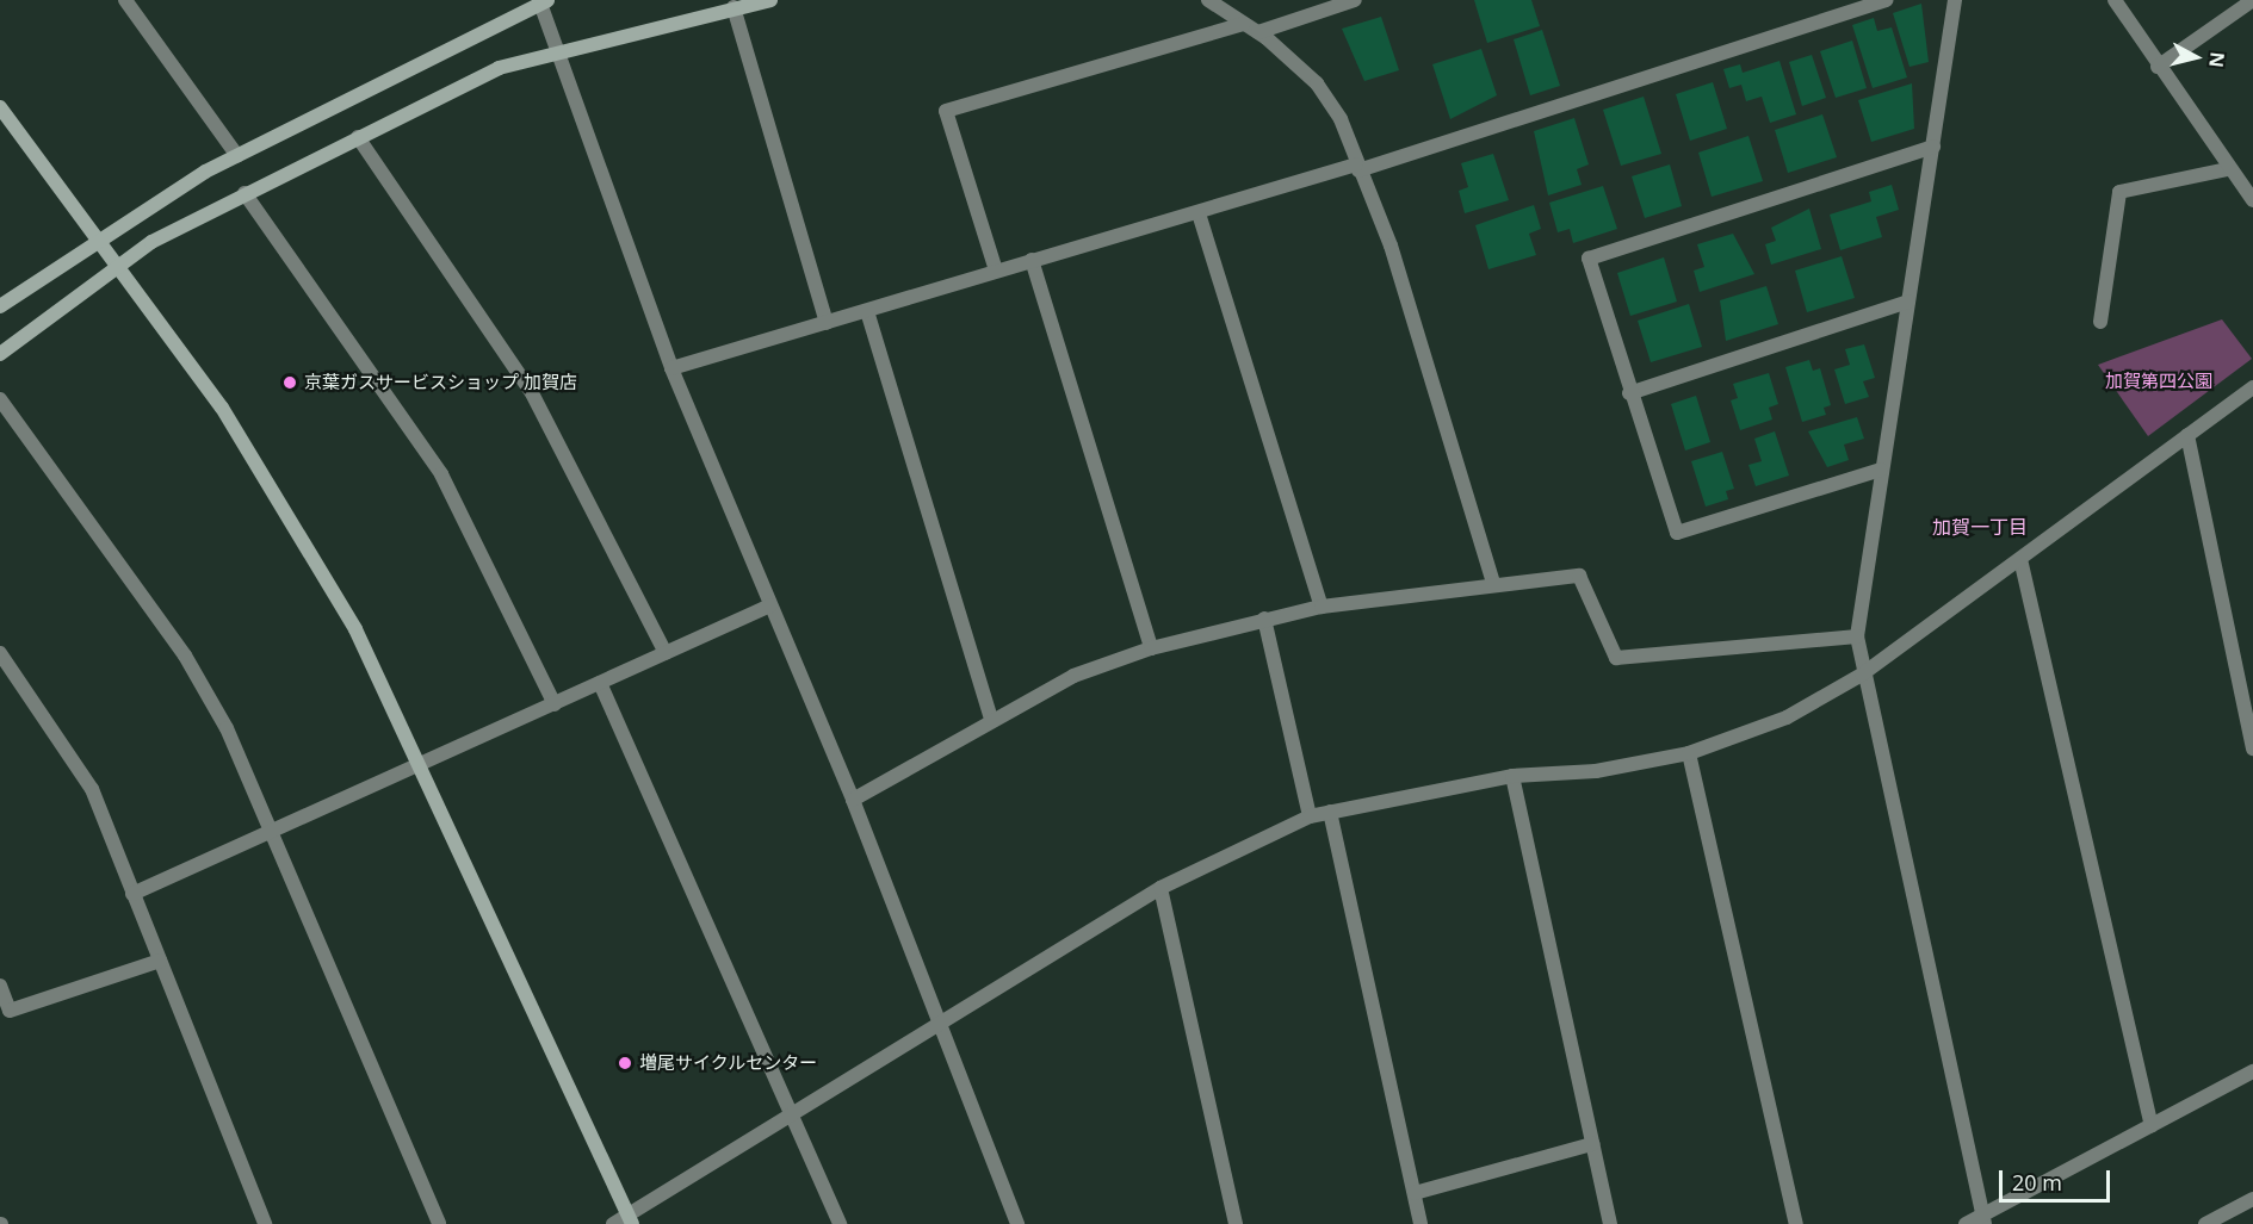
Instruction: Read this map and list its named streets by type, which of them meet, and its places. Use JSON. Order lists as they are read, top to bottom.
{
  "districts": ["加賀一丁目"],
  "parks": ["加賀第四公園"],
  "places": ["京葉ガスサービスショップ 加賀店", "増尾サイクルセンター"],
  "scale_bar": "20 m",
  "north": "right"
}
